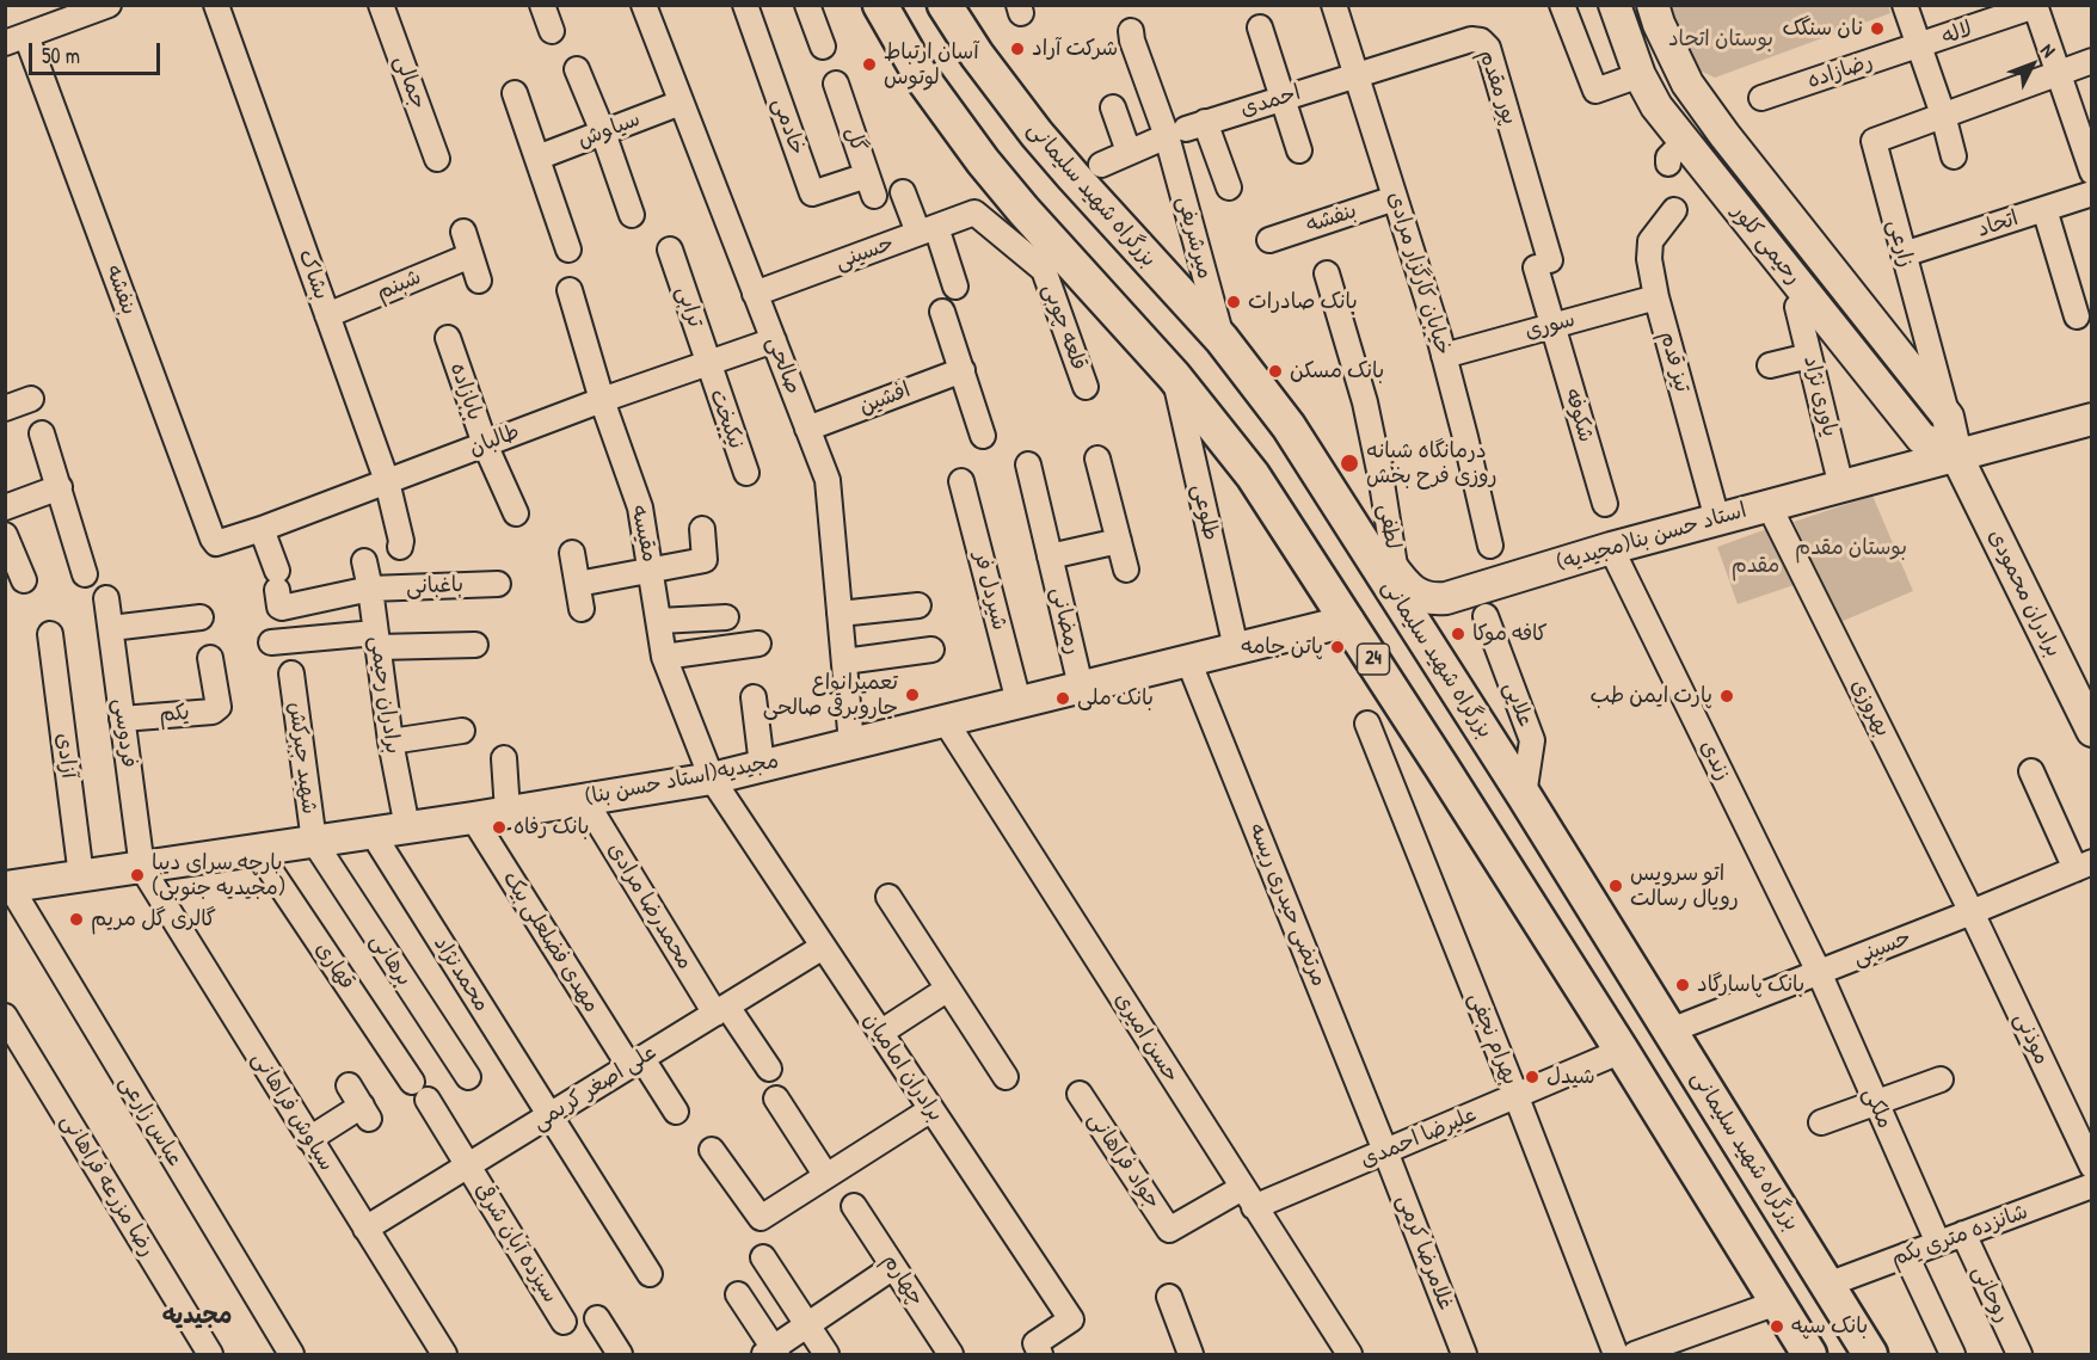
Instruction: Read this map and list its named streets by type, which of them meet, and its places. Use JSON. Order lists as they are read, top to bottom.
{
  "streets": {
    "highway": ["بزرگراه شهید سلیمانی", "24"],
    "main road": [
      "رحیمی کلور",
      "استاد حسن بنا(مجیدیه)",
      "برادران محمودی",
      "مجیدیه(استاد حسن بنا)"
    ],
    "street": [
      "لاله",
      "رضازاده",
      "جمالی",
      "پور مقدم",
      "احمدی",
      "خادمی",
      "سیاوش",
      "گل",
      "بنفشه",
      "اتحاد",
      "میرشریفی",
      "زارعی",
      "حسینی",
      "خیابان کارگزار مرادی",
      "بشاک",
      "شبنم",
      "ترابی",
      "سوری",
      "قلعه چوبی",
      "تیز قدم",
      "صالحی",
      "بابازاده",
      "یاوری نژاد",
      "افشین",
      "شکوفه",
      "نیکبخت",
      "طالبان",
      "طلوعی",
      "لطفی",
      "مقیسه",
      "باغبانی",
      "شیردل فر",
      "رمضانی",
      "برادران رحیمی",
      "علایی",
      "بهروزی",
      "یکم",
      "فردوسی",
      "آزادی",
      "شهید جبرکش",
      "زندی",
      "مرتضی حیدری ریسه",
      "محمدرضا مرادی",
      "مهدی فضلعلی بیک",
      "برهانی",
      "قهاری",
      "محمدنژاد",
      "حسن امیری",
      "بهرام نجفی",
      "موذنی",
      "برادران امامیان",
      "علی اصغر کریمی",
      "ملکی",
      "سیاوش فراهانی",
      "عباس زارعی",
      "علیرضا احمدی",
      "جواد فراهانی",
      "رضا مزرعه فراهانی",
      "شانزده متری یکم",
      "سیزده آبان شرقی",
      "غلامرضا کرمی",
      "چهارم",
      "روحانی"
    ]
  },
  "crossings": [
    ["لاله", "رضازاده"],
    ["پور مقدم", "احمدی"],
    ["پور مقدم", "خیابان کارگزار مرادی"],
    ["پور مقدم", "شکوفه"],
    ["احمدی", "میرشریفی"],
    ["احمدی", "خیابان کارگزار مرادی"],
    ["خادمی", "گل"],
    ["سیاوش", "صالحی"],
    ["بزرگراه شهید سلیمانی", "میرشریفی"],
    ["بزرگراه شهید سلیمانی", "حسینی"],
    ["بزرگراه شهید سلیمانی", "استاد حسن بنا(مجیدیه)"],
    ["بزرگراه شهید سلیمانی", "علایی"],
    ["بزرگراه شهید سلیمانی", "شانزده متری یکم"],
    ["بنفشه", "خیابان کارگزار مرادی"],
    ["بنفشه", "طالبان"],
    ["اتحاد", "زارعی"],
    ["زارعی", "برادران محمودی"],
    ["رحیمی کلور", "استاد حسن بنا(مجیدیه)"],
    ["رحیمی کلور", "برادران محمودی"],
    ["حسینی", "قلعه چوبی"],
    ["حسینی", "صالحی"],
    ["حسینی", "بهروزی"],
    ["حسینی", "زندی"],
    ["حسینی", "موذنی"],
    ["حسینی", "ملکی"],
    ["خیابان کارگزار مرادی", "سوری"],
    ["بشاک", "شبنم"],
    ["بشاک", "طالبان"],
    ["ترابی", "نیکبخت"],
    ["ترابی", "طالبان"],
    ["سوری", "تیز قدم"],
    ["سوری", "شکوفه"],
    ["تیز قدم", "استاد حسن بنا(مجیدیه)"],
    ["صالحی", "افشین"],
    ["صالحی", "طالبان"],
    ["صالحی", "مجیدیه(استاد حسن بنا)"],
    ["بابازاده", "طالبان"],
    ["یاوری نژاد", "استاد حسن بنا(مجیدیه)"],
    ["نیکبخت", "طالبان"],
    ["طالبان", "مقیسه"],
    ["طالبان", "باغبانی"],
    ["طلوعی", "24"],
    ["طلوعی", "مجیدیه(استاد حسن بنا)"],
    ["لطفی", "استاد حسن بنا(مجیدیه)"],
    ["مقیسه", "مجیدیه(استاد حسن بنا)"],
    ["مقیسه", "برادران امامیان"],
    ["استاد حسن بنا(مجیدیه)", "برادران محمودی"],
    ["استاد حسن بنا(مجیدیه)", "بهروزی"],
    ["استاد حسن بنا(مجیدیه)", "زندی"],
    ["باغبانی", "برادران رحیمی"],
    ["شیردل فر", "مجیدیه(استاد حسن بنا)"],
    ["رمضانی", "مجیدیه(استاد حسن بنا)"],
    ["24", "مجیدیه(استاد حسن بنا)"],
    ["24", "علیرضا احمدی"],
    ["برادران رحیمی", "مجیدیه(استاد حسن بنا)"],
    ["بهروزی", "موذنی"],
    ["یکم", "فردوسی"],
    ["فردوسی", "مجیدیه(استاد حسن بنا)"],
    ["فردوسی", "سیاوش فراهانی"],
    ["آزادی", "مجیدیه(استاد حسن بنا)"],
    ["شهید جبرکش", "مجیدیه(استاد حسن بنا)"],
    ["شهید جبرکش", "برهانی"],
    ["زندی", "ملکی"],
    ["مجیدیه(استاد حسن بنا)", "مرتضی حیدری ریسه"],
    ["مجیدیه(استاد حسن بنا)", "محمدرضا مرادی"],
    ["مجیدیه(استاد حسن بنا)", "مهدی فضلعلی بیک"],
    ["مجیدیه(استاد حسن بنا)", "برهانی"],
    ["مجیدیه(استاد حسن بنا)", "قهاری"],
    ["مجیدیه(استاد حسن بنا)", "محمدنژاد"],
    ["مجیدیه(استاد حسن بنا)", "حسن امیری"],
    ["مجیدیه(استاد حسن بنا)", "برادران امامیان"],
    ["مجیدیه(استاد حسن بنا)", "سیاوش فراهانی"],
    ["مجیدیه(استاد حسن بنا)", "عباس زارعی"],
    ["مرتضی حیدری ریسه", "علیرضا احمدی"],
    ["مرتضی حیدری ریسه", "غلامرضا کرمی"],
    ["محمدرضا مرادی", "علی اصغر کریمی"],
    ["مهدی فضلعلی بیک", "علی اصغر کریمی"],
    ["قهاری", "علی اصغر کریمی"],
    ["قهاری", "سیزده آبان شرقی"],
    ["محمدنژاد", "علی اصغر کریمی"],
    ["حسن امیری", "علیرضا احمدی"],
    ["حسن امیری", "جواد فراهانی"],
    ["بهرام نجفی", "علیرضا احمدی"],
    ["برادران امامیان", "علی اصغر کریمی"],
    ["علی اصغر کریمی", "سیاوش فراهانی"],
    ["علی اصغر کریمی", "سیزده آبان شرقی"],
    ["ملکی", "شانزده متری یکم"],
    ["علیرضا احمدی", "جواد فراهانی"],
    ["علیرضا احمدی", "غلامرضا کرمی"],
    ["شانزده متری یکم", "روحانی"]
  ],
  "districts": ["مجیدیه"],
  "parks": ["بوستان اتحاد", "بوستان مقدم", "مقدم"],
  "places": [
    "نان سنگک",
    "شرکت آراد",
    "آسان ارتباط لوتوس",
    "بانک صادرات",
    "بانک مسکن",
    "درمانگاه شبانه روزی فرح بخش",
    "کافه موکا",
    "پاتن جامه",
    "تعمیرانواع جاروبرقی صالحی",
    "پارت ایمن طب",
    "بانک ملی",
    "بانک رفاه",
    "پارچه سرای دیبا (مجیدیه جنوبی)",
    "اتو سرویس رویال رسالت",
    "گالری گل مریم",
    "بانک پاسارگاد",
    "شیدل",
    "بانک سپه"
  ],
  "scale_bar": "50 m",
  "north": "top right"
}
